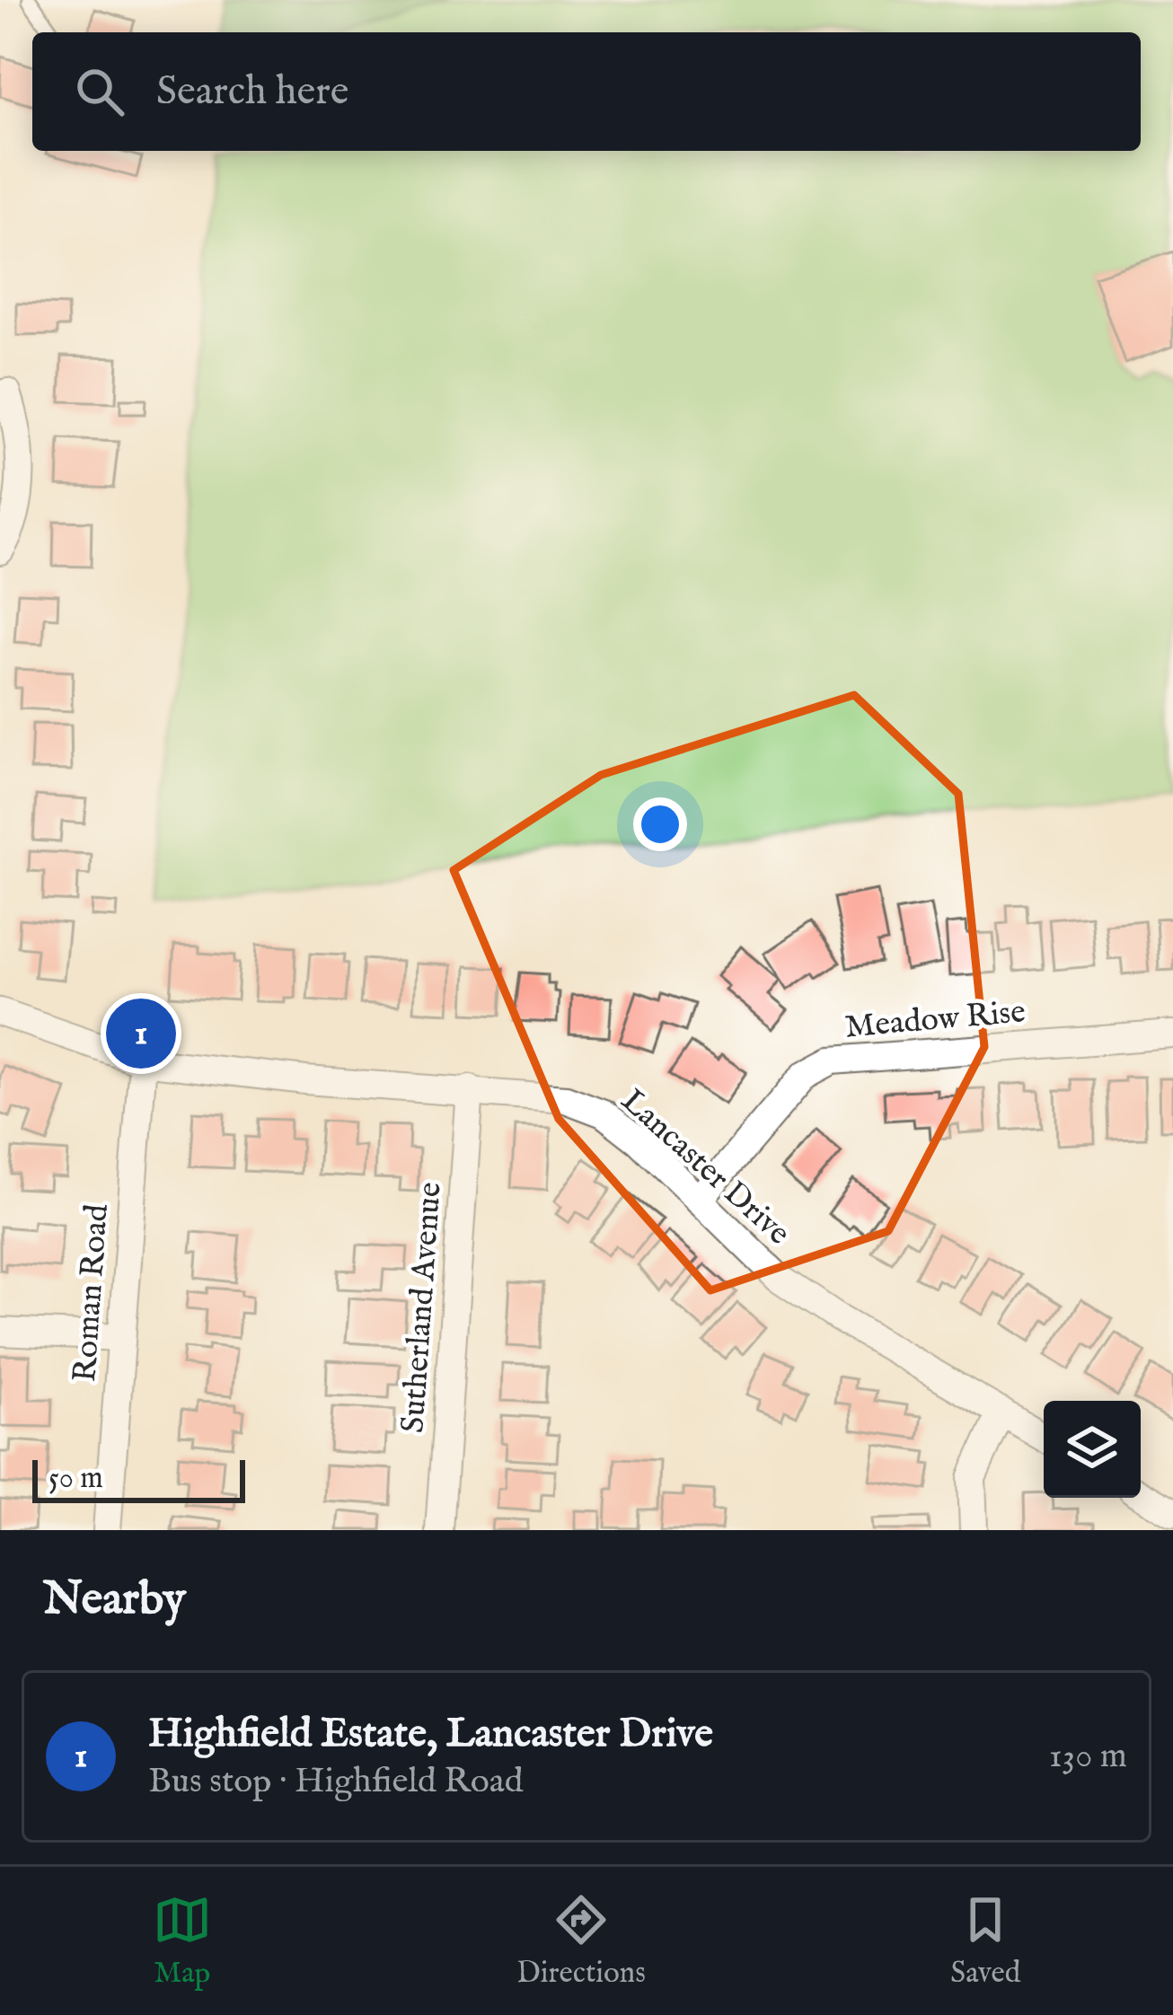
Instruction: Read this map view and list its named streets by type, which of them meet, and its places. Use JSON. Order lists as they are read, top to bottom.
{
  "streets": {
    "street": [
      "Meadow Rise",
      "Lancaster Drive",
      "Roman Road",
      "Sutherland Avenue"
    ]
  },
  "crossings": [
    ["Meadow Rise", "Lancaster Drive"],
    ["Lancaster Drive", "Roman Road"],
    ["Lancaster Drive", "Sutherland Avenue"]
  ],
  "scale_bar": "50 m",
  "page": {
    "search": "Search here",
    "pins": "1",
    "scale": "50 m",
    "heading": "Nearby",
    "list": [
      {
        "mark": "1",
        "name": "Highfield Estate, Lancaster Drive",
        "note": "Bus stop · Highfield Road",
        "value": "130 m"
      }
    ],
    "nav": ["Map", "Directions", "Saved"]
  }
}
